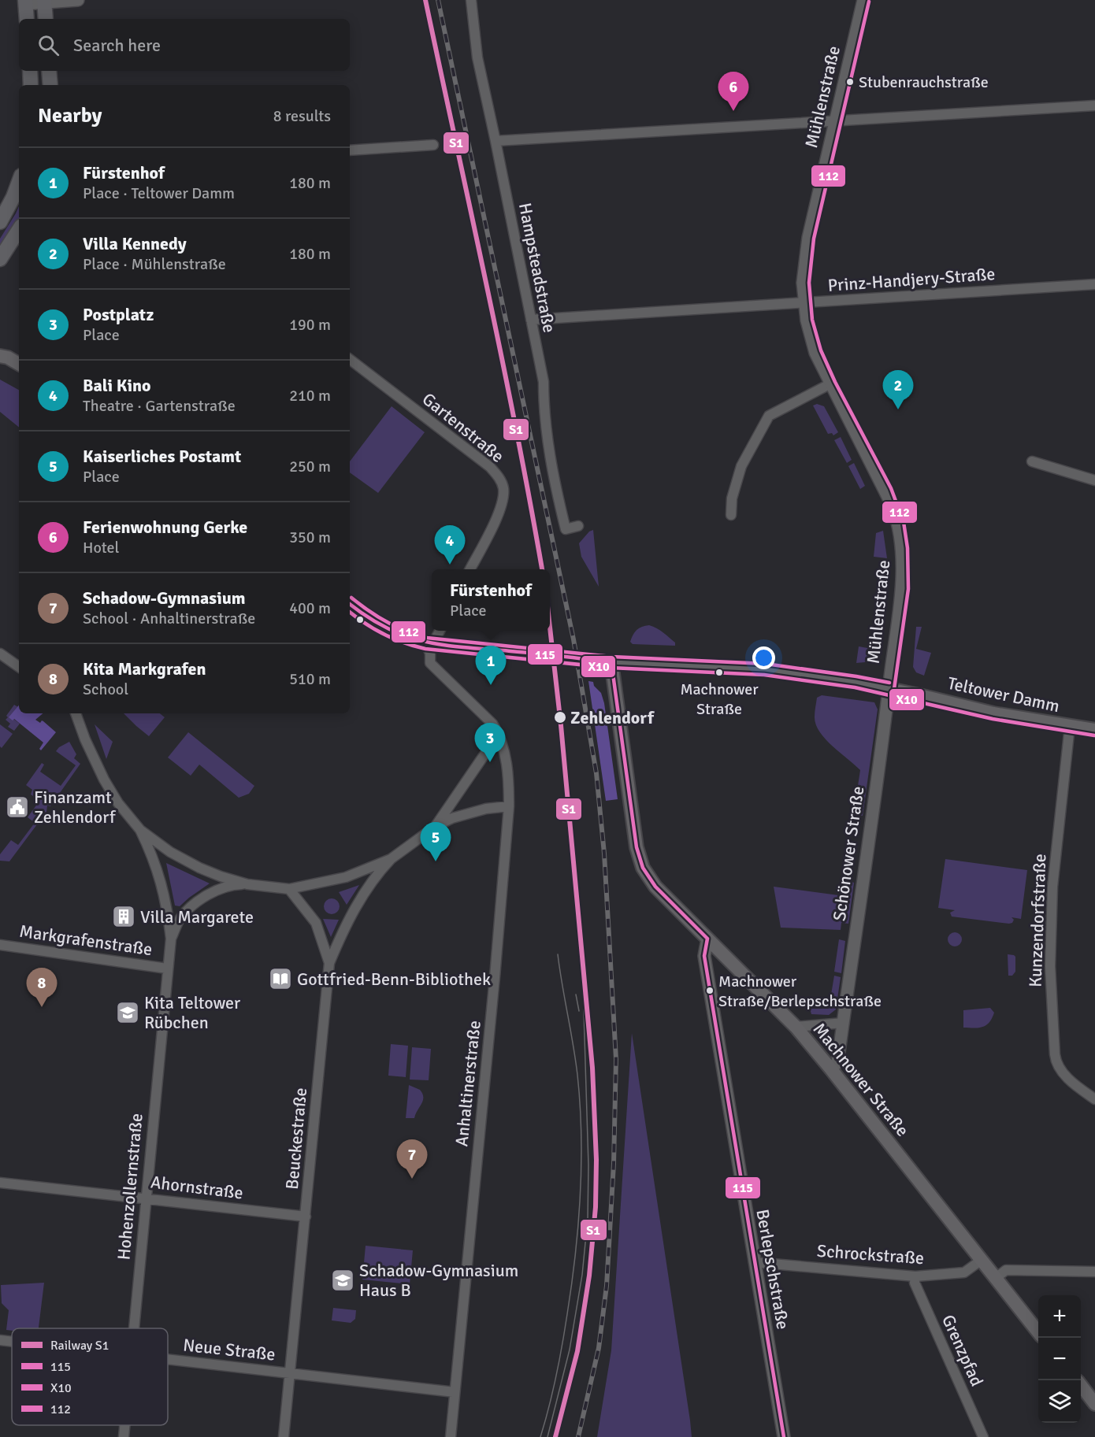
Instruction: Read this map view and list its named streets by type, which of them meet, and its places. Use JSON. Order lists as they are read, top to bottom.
{
  "streets": {
    "main road": ["Teltower Damm", "Machnower Straße"],
    "street": [
      "Mühlenstraße",
      "Hampsteadstraße",
      "Prinz-Handjery-Straße",
      "Gartenstraße",
      "Schönower Straße",
      "Kunzendorfstraße",
      "Markgrafenstraße",
      "Anhaltinerstraße",
      "Beuckestraße",
      "Hohenzollernstraße",
      "Ahornstraße",
      "Schrockstraße",
      "Berlepschstraße",
      "Neue Straße",
      "Grenzpfad"
    ]
  },
  "crossings": [
    ["Mühlenstraße", "Prinz-Handjery-Straße"],
    ["Mühlenstraße", "Teltower Damm"],
    ["Mühlenstraße", "Schönower Straße"],
    ["Hampsteadstraße", "Prinz-Handjery-Straße"],
    ["Teltower Damm", "Schönower Straße"],
    ["Teltower Damm", "Kunzendorfstraße"],
    ["Teltower Damm", "Machnower Straße"],
    ["Schönower Straße", "Machnower Straße"],
    ["Markgrafenstraße", "Hohenzollernstraße"],
    ["Machnower Straße", "Schrockstraße"],
    ["Machnower Straße", "Berlepschstraße"],
    ["Anhaltinerstraße", "Neue Straße"],
    ["Beuckestraße", "Ahornstraße"],
    ["Beuckestraße", "Neue Straße"],
    ["Hohenzollernstraße", "Ahornstraße"],
    ["Schrockstraße", "Berlepschstraße"],
    ["Schrockstraße", "Grenzpfad"]
  ],
  "places": {
    "other": [
      "Stubenrauchstraße",
      "Machnower Straße",
      "Zehlendorf",
      "Machnower Straße/Berlepschstraße"
    ],
    "public building": ["Finanzamt Zehlendorf"],
    "building": ["Villa Margarete"],
    "library": ["Gottfried-Benn-Bibliothek"],
    "school or university": ["Kita Teltower Rübchen", "Schadow-Gymnasium Haus B"]
  },
  "lines": [
    "rail line S1",
    "transit line 112",
    "transit line 115",
    "transit line X10"
  ],
  "legend": [
    "Railway S1",
    "115",
    "X10",
    "112"
  ],
  "page": {
    "search": "Search here",
    "pins": [
      "6",
      "2",
      "4",
      "1",
      "3",
      "5",
      "8",
      "7"
    ],
    "heading": ["Nearby", "8 results"],
    "list": [
      {
        "mark": "1",
        "name": "Fürstenhof",
        "note": "Place · Teltower Damm",
        "value": "180 m"
      },
      {
        "mark": "2",
        "name": "Villa Kennedy",
        "note": "Place · Mühlenstraße",
        "value": "180 m"
      },
      {
        "mark": "3",
        "name": "Postplatz",
        "note": "Place",
        "value": "190 m"
      },
      {
        "mark": "4",
        "name": "Bali Kino",
        "note": "Theatre · Gartenstraße",
        "value": "210 m"
      },
      {
        "mark": "5",
        "name": "Kaiserliches Postamt",
        "note": "Place",
        "value": "250 m"
      },
      {
        "mark": "6",
        "name": "Ferienwohnung Gerke",
        "note": "Hotel",
        "value": "350 m"
      },
      {
        "mark": "7",
        "name": "Schadow-Gymnasium",
        "note": "School · Anhaltinerstraße",
        "value": "400 m"
      },
      {
        "mark": "8",
        "name": "Kita Markgrafen",
        "note": "School",
        "value": "510 m"
      }
    ],
    "popup": ["Fürstenhof", "Place"],
    "map_buttons": ["+", "−"]
  }
}
